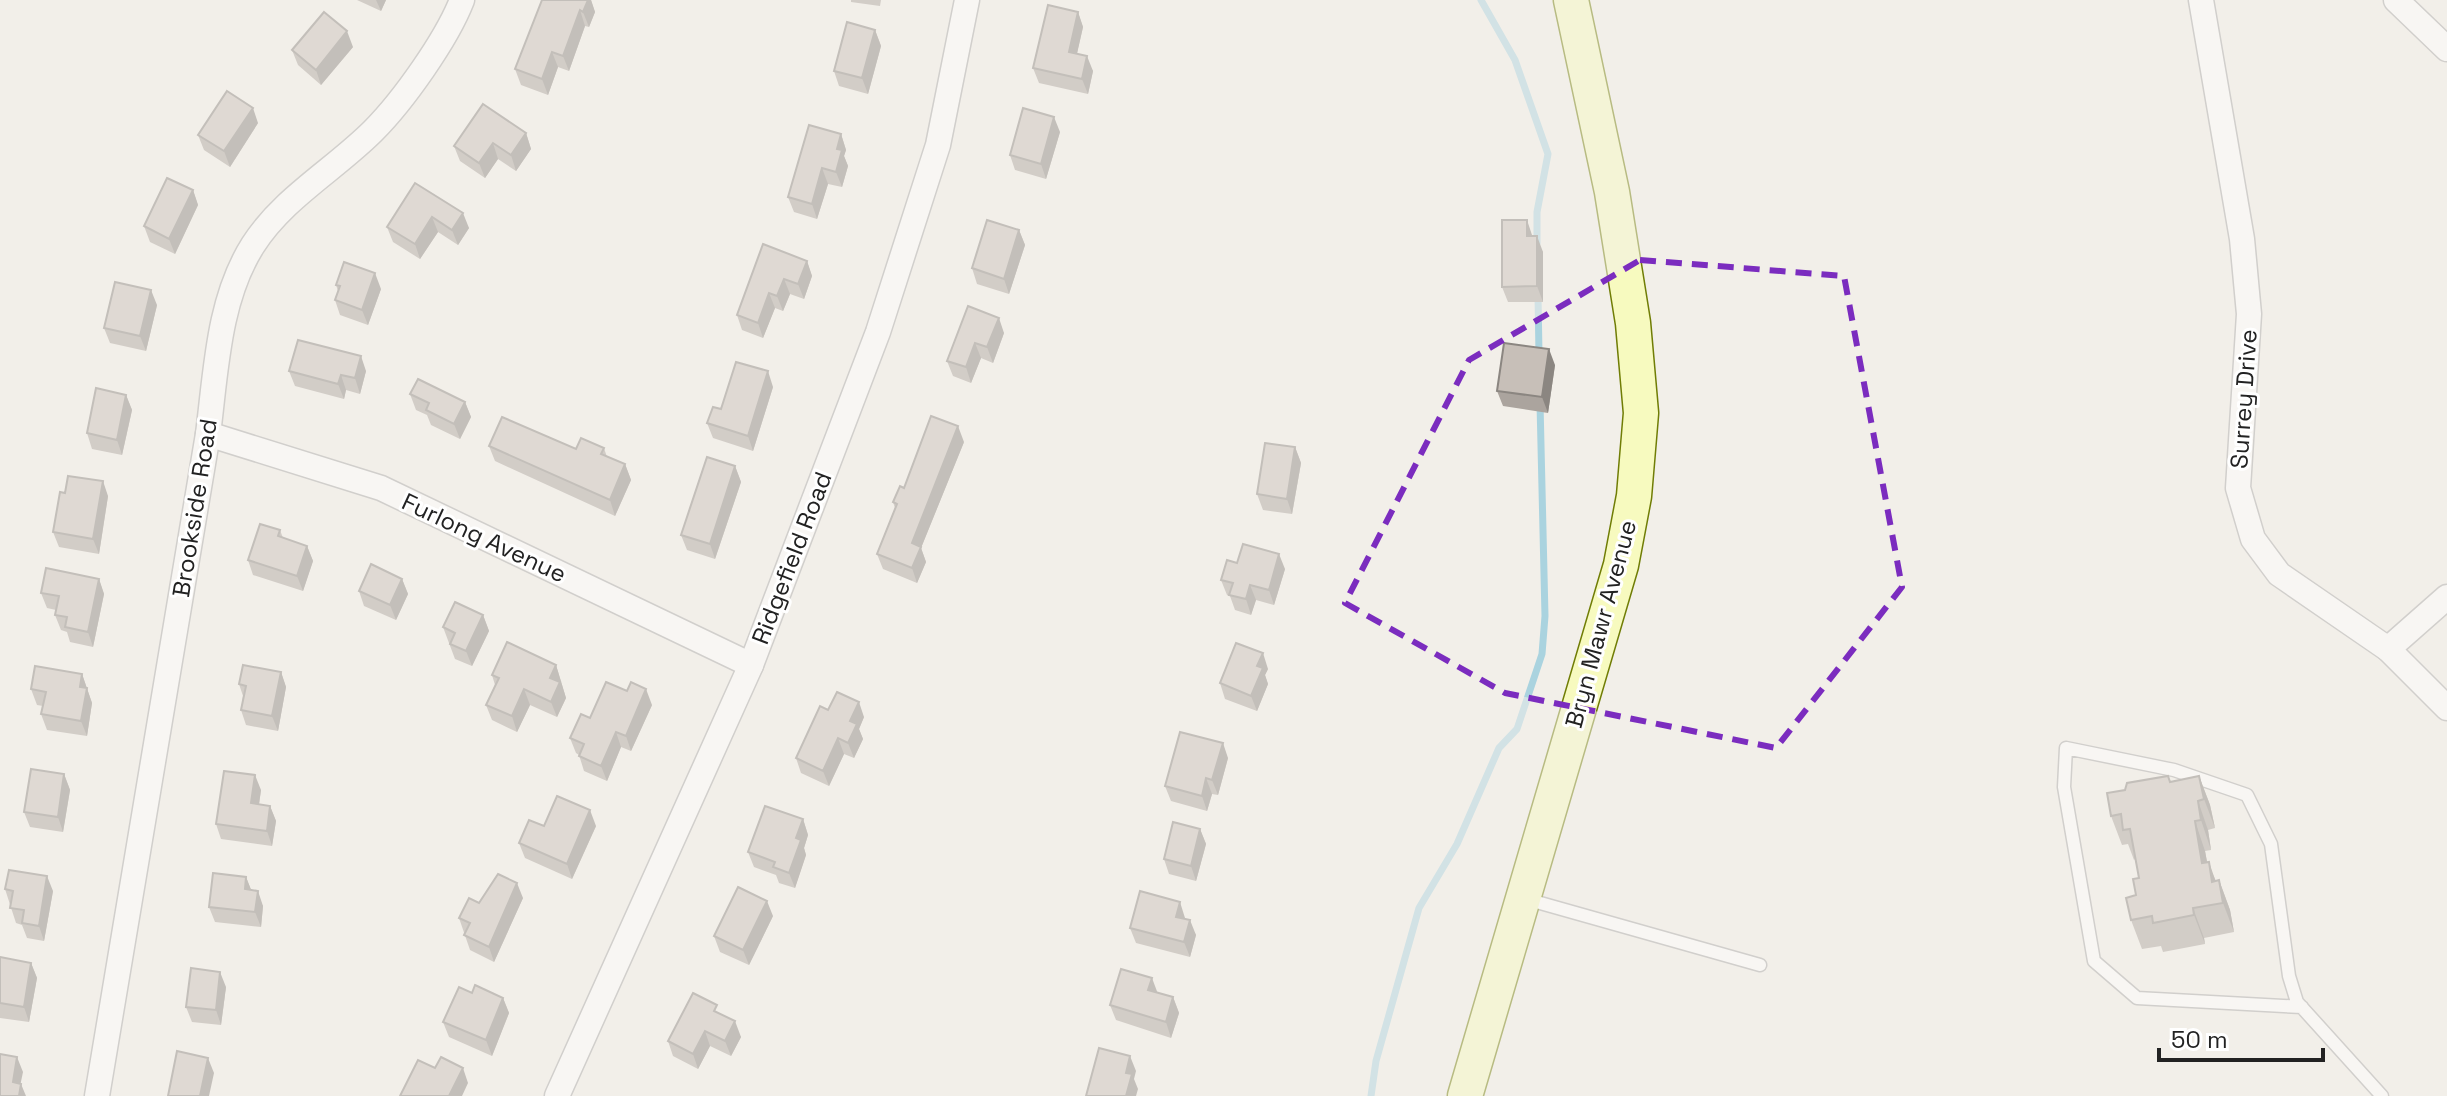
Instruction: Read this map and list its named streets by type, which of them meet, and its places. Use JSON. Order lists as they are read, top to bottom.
{
  "streets": {
    "main road": ["Bryn Mawr Avenue"],
    "street": [
      "Surrey Drive",
      "Brookside Road",
      "Furlong Avenue",
      "Ridgefield Road"
    ]
  },
  "crossings": [
    ["Brookside Road", "Furlong Avenue"],
    ["Furlong Avenue", "Ridgefield Road"]
  ],
  "scale_bar": "50 m"
}
